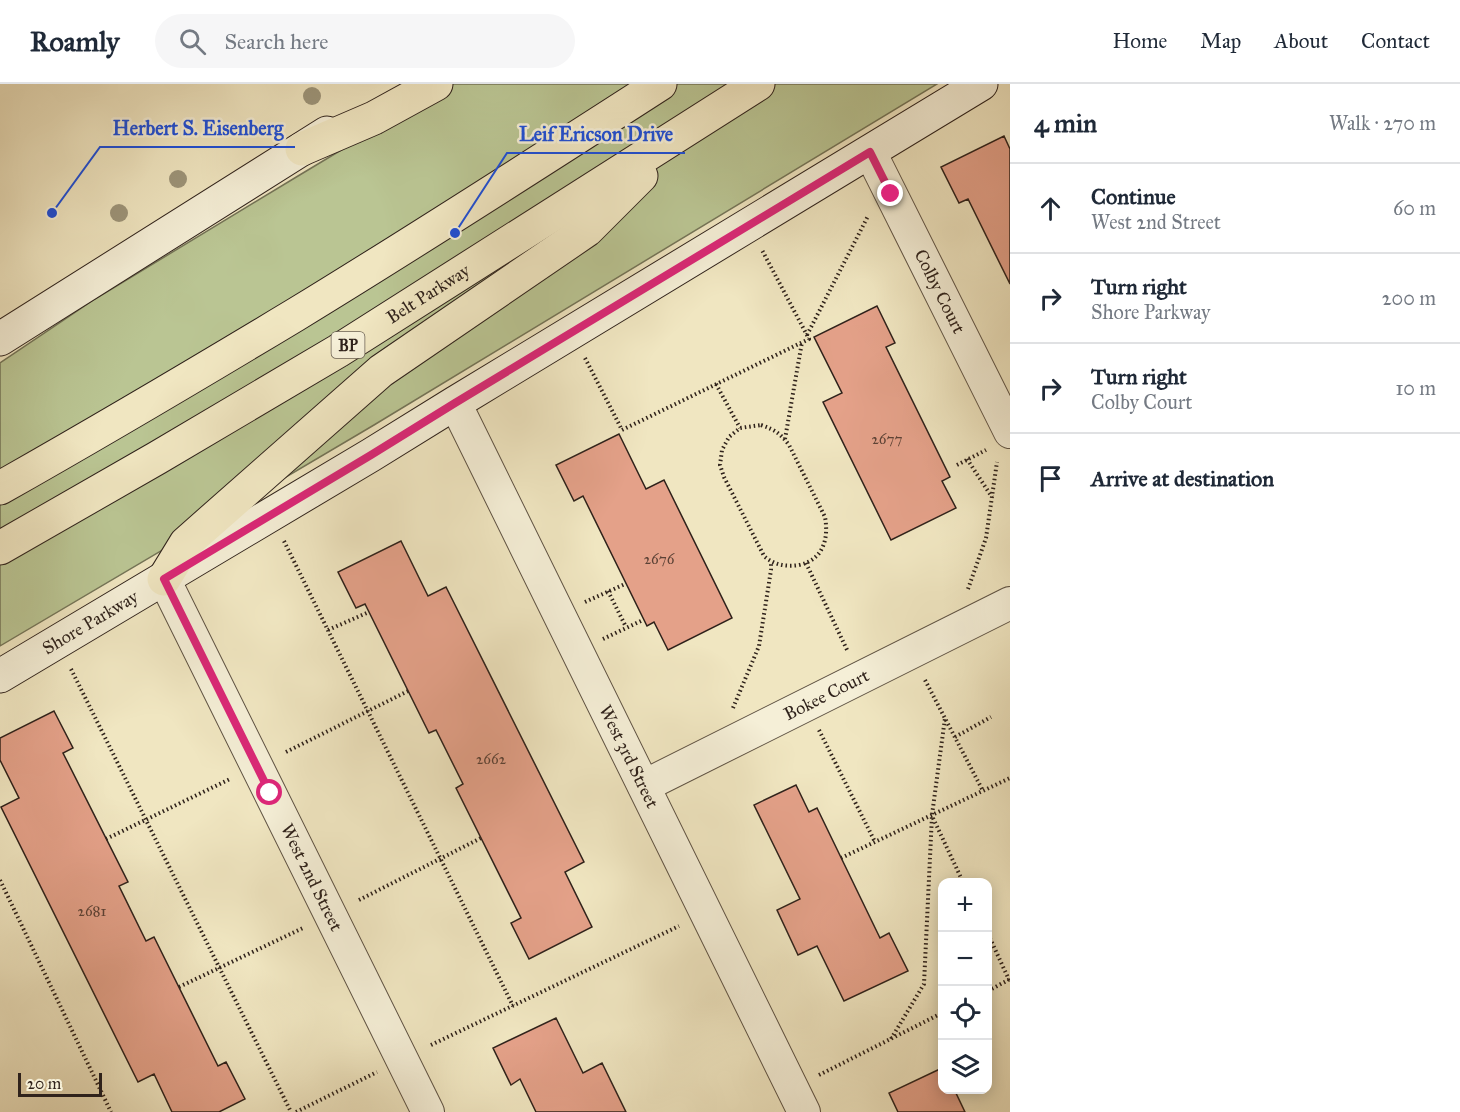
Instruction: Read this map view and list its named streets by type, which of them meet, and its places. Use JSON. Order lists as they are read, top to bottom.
{
  "streets": {
    "highway": ["Belt Parkway", "BP"],
    "main road": ["Shore Parkway"],
    "street": [
      "Colby Court",
      "Bokee Court",
      "West 3rd Street",
      "West 2nd Street"
    ]
  },
  "crossings": [
    ["Colby Court", "Shore Parkway"],
    ["Shore Parkway", "West 3rd Street"],
    ["Shore Parkway", "West 2nd Street"],
    ["Bokee Court", "West 3rd Street"]
  ],
  "places": ["Herbert S. Eisenberg", "Leif Ericson Drive"],
  "house_numbers": [
    "2677",
    "2676",
    "2662",
    "2681"
  ],
  "scale_bar": "20 m",
  "page": {
    "header": "Roamly",
    "search": "Search here",
    "nav": [
      "Home",
      "Map",
      "About",
      "Contact"
    ],
    "heading": ["4 min", "Walk · 270 m"],
    "list": [
      ["Continue", "West 2nd Street", "60 m"],
      ["Turn right", "Shore Parkway", "200 m"],
      ["Turn right", "Colby Court", "10 m"],
      "Arrive at destination"
    ],
    "map_buttons": ["+", "−"],
    "scale": "20 m"
  }
}
